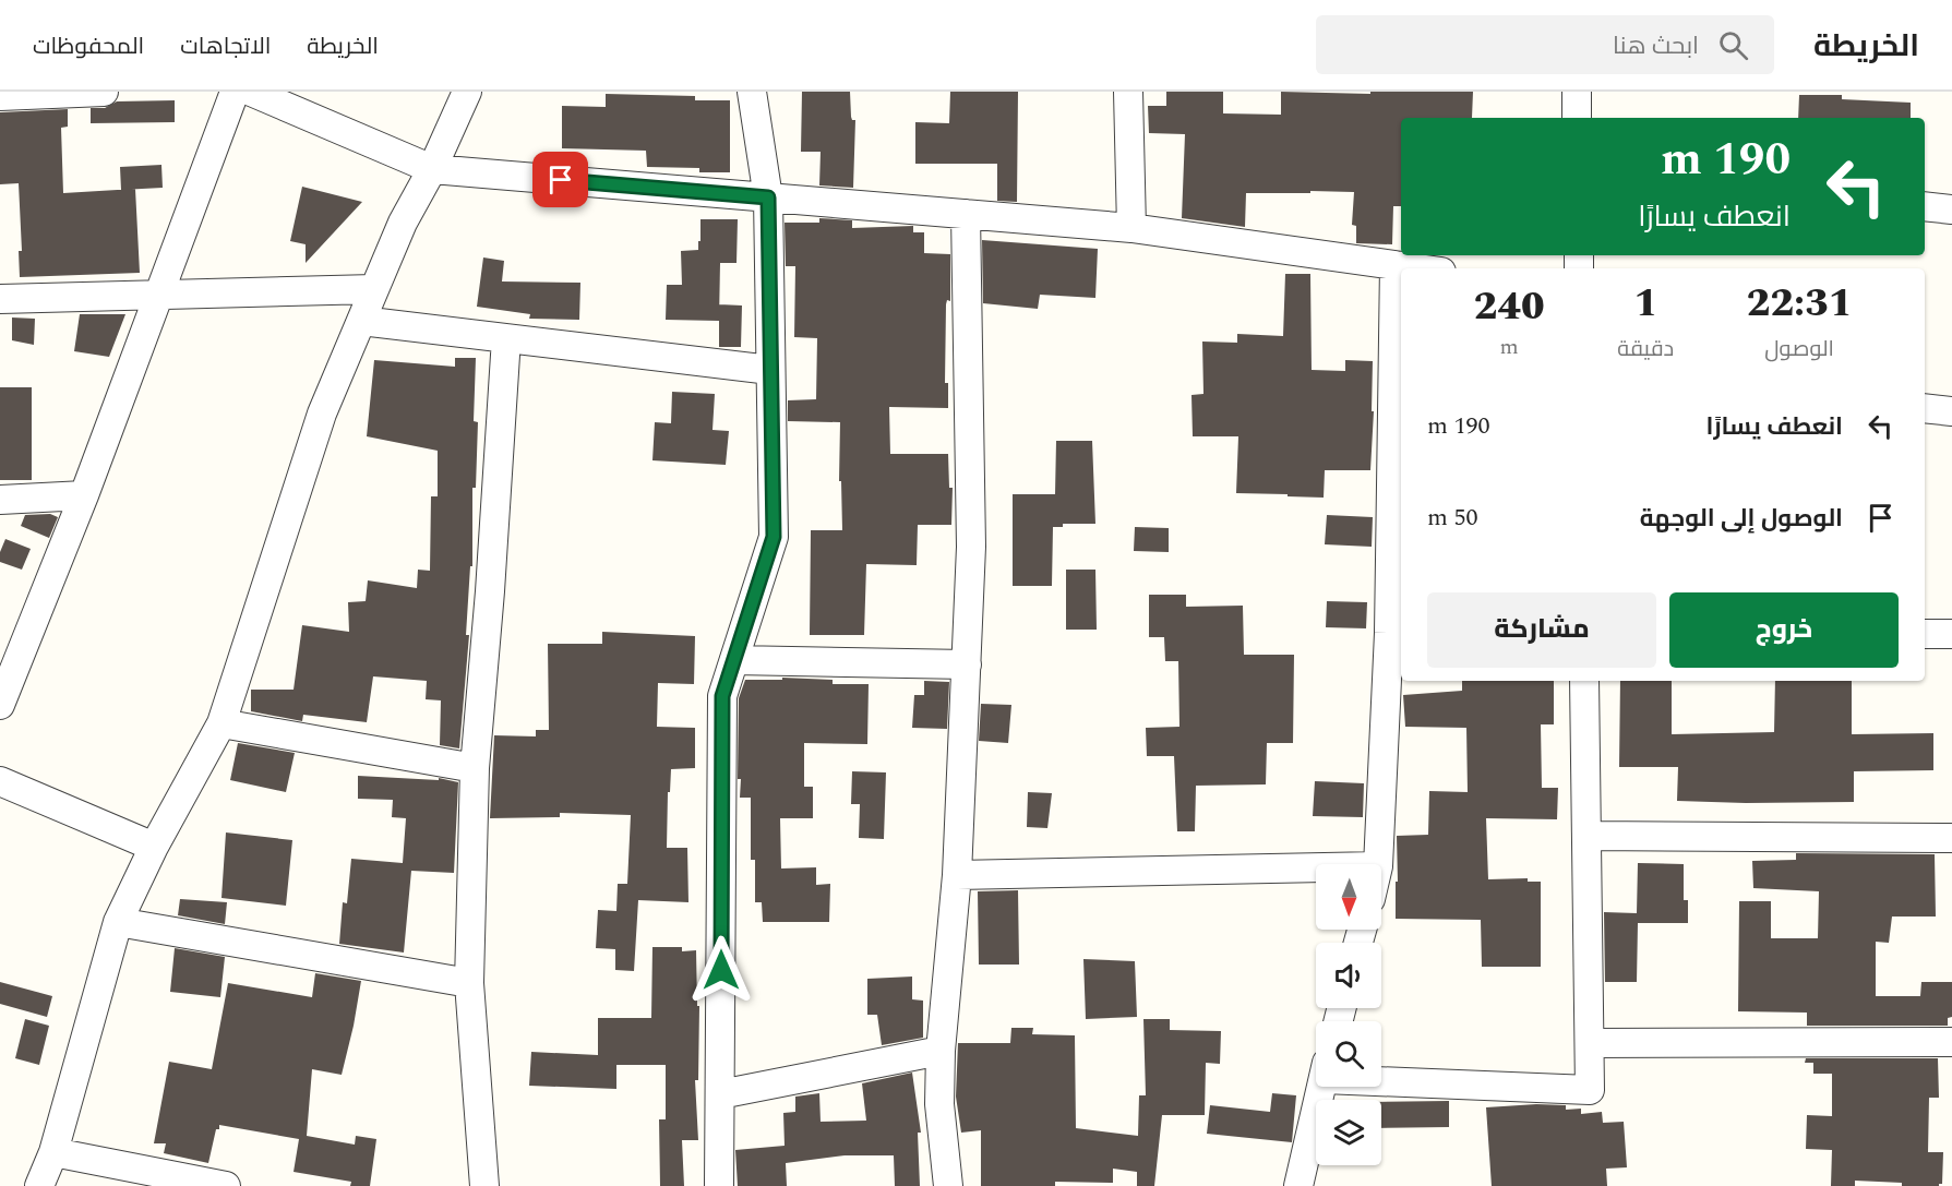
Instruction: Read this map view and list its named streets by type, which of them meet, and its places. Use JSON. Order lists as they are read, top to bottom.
{
  "north": "bottom",
  "page": {
    "header": "الخريطة",
    "search": "ابحث هنا",
    "nav": ["الخريطة", "الاتجاهات", "المحفوظات"],
    "turn": ["190 m", "انعطف يسارًا"],
    "eta": [
      "22:31",
      "الوصول",
      "1",
      "دقيقة",
      "240",
      "m"
    ],
    "list": [
      {
        "name": "انعطف يسارًا",
        "value": "190 m"
      },
      {
        "name": "الوصول إلى الوجهة",
        "value": "50 m"
      }
    ],
    "buttons": ["خروج", "مشاركة"]
  }
}
